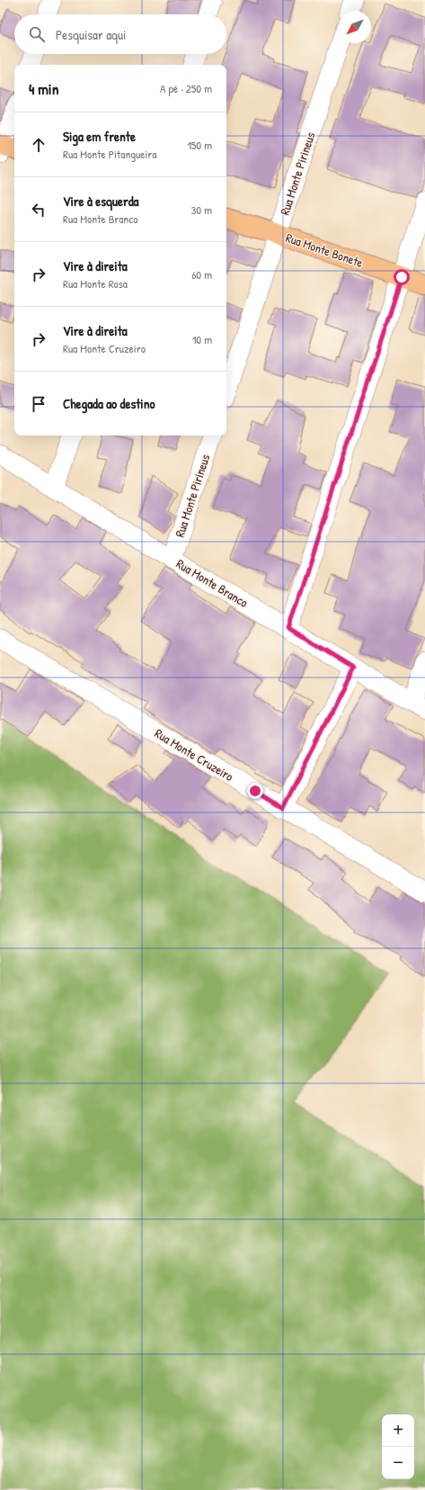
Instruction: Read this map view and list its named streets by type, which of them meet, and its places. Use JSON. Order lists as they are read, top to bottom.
{
  "streets": {
    "main road": ["Rua Monte Bonete"],
    "street": ["Rua Monte Pirineus", "Rua Monte Branco", "Rua Monte Cruzeiro"]
  },
  "crossings": [
    ["Rua Monte Pirineus", "Rua Monte Bonete"],
    ["Rua Monte Pirineus", "Rua Monte Branco"]
  ],
  "north": "bottom left",
  "page": {
    "search": "Pesquisar aqui",
    "heading": ["4 min", "A pé · 250 m"],
    "list": [
      ["Siga em frente", "Rua Monte Pitangueira", "150 m"],
      ["Vire à esquerda", "Rua Monte Branco", "30 m"],
      ["Vire à direita", "Rua Monte Rosa", "60 m"],
      ["Vire à direita", "Rua Monte Cruzeiro", "10 m"],
      "Chegada ao destino"
    ],
    "map_buttons": ["+", "−"]
  }
}
